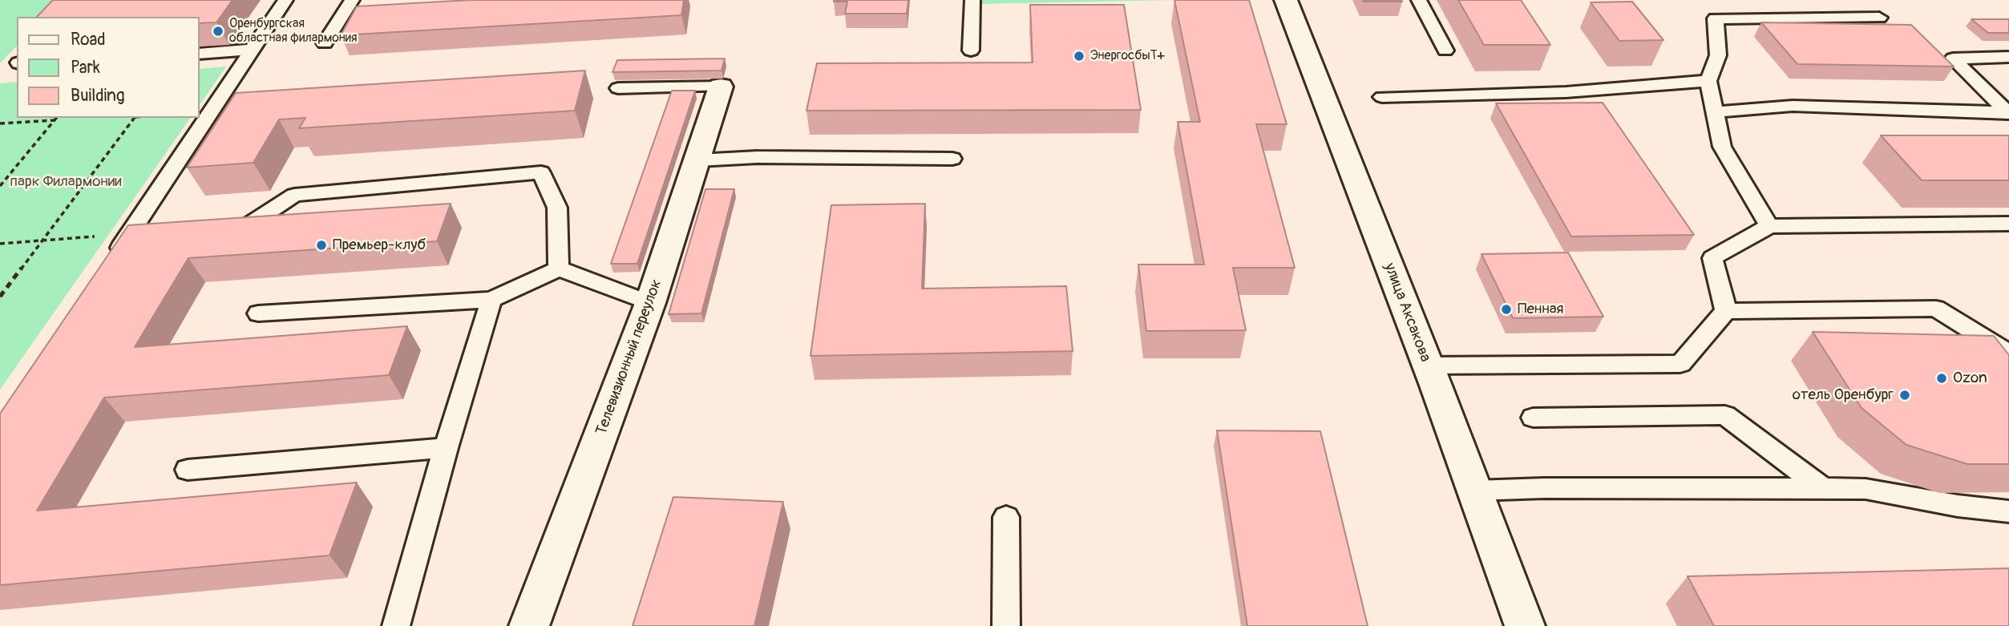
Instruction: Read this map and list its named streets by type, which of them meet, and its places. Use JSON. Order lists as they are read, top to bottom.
{
  "streets": {
    "main road": ["улица Аксакова", "Телевизионный переулок"]
  },
  "parks": ["парк Филармонии"],
  "places": [
    "Оренбургская областная филармония",
    "ЭнергосбыТ+",
    "Премьер-клуб",
    "Пенная",
    "Ozon",
    "отель Оренбург"
  ],
  "legend": ["Road", "Park", "Building"]
}
